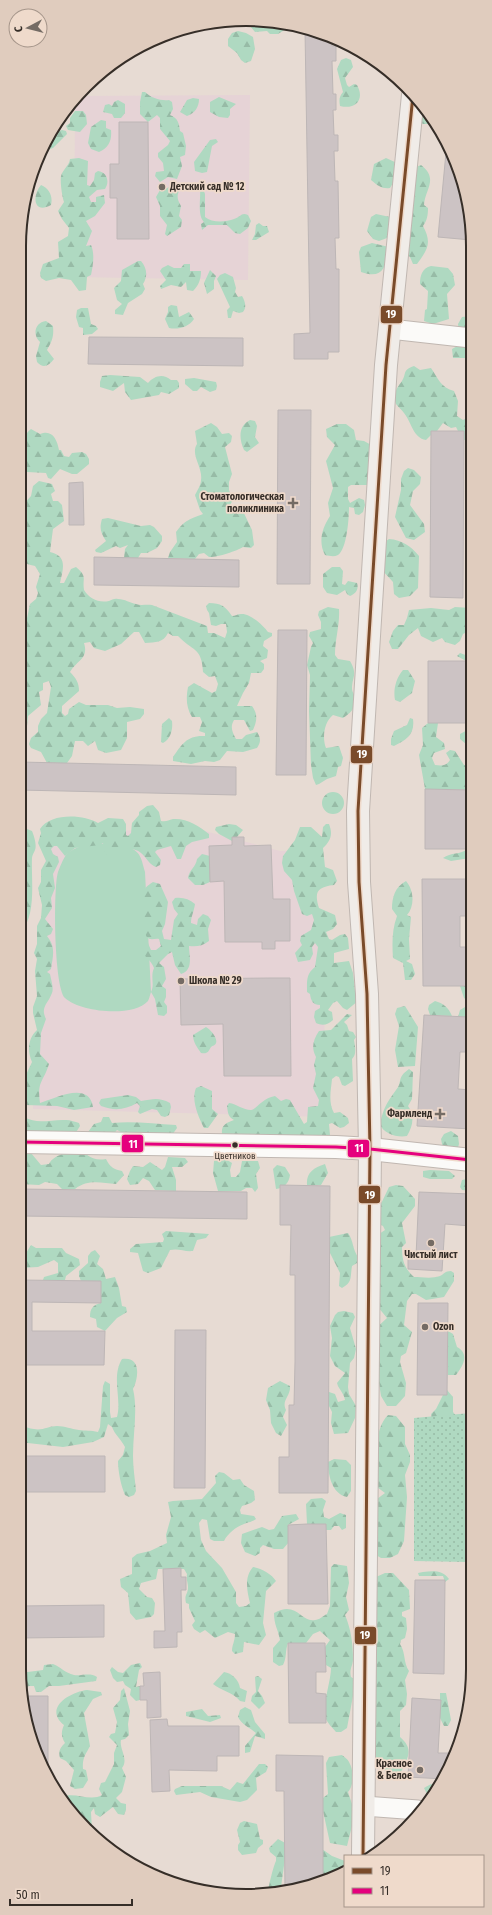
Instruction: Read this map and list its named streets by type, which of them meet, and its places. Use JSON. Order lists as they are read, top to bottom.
{
  "places": {
    "other": [
      "Детский сад № 12",
      "Школа № 29",
      "Цветников",
      "Чистый лист",
      "Ozon",
      "Красное & Белое"
    ],
    "health": ["Стоматологическая поликлиника", "Фармленд"]
  },
  "lines": ["transit line 19", "transit line 11"],
  "legend": ["19", "11"],
  "scale_bar": "50 m",
  "north": "left"
}
